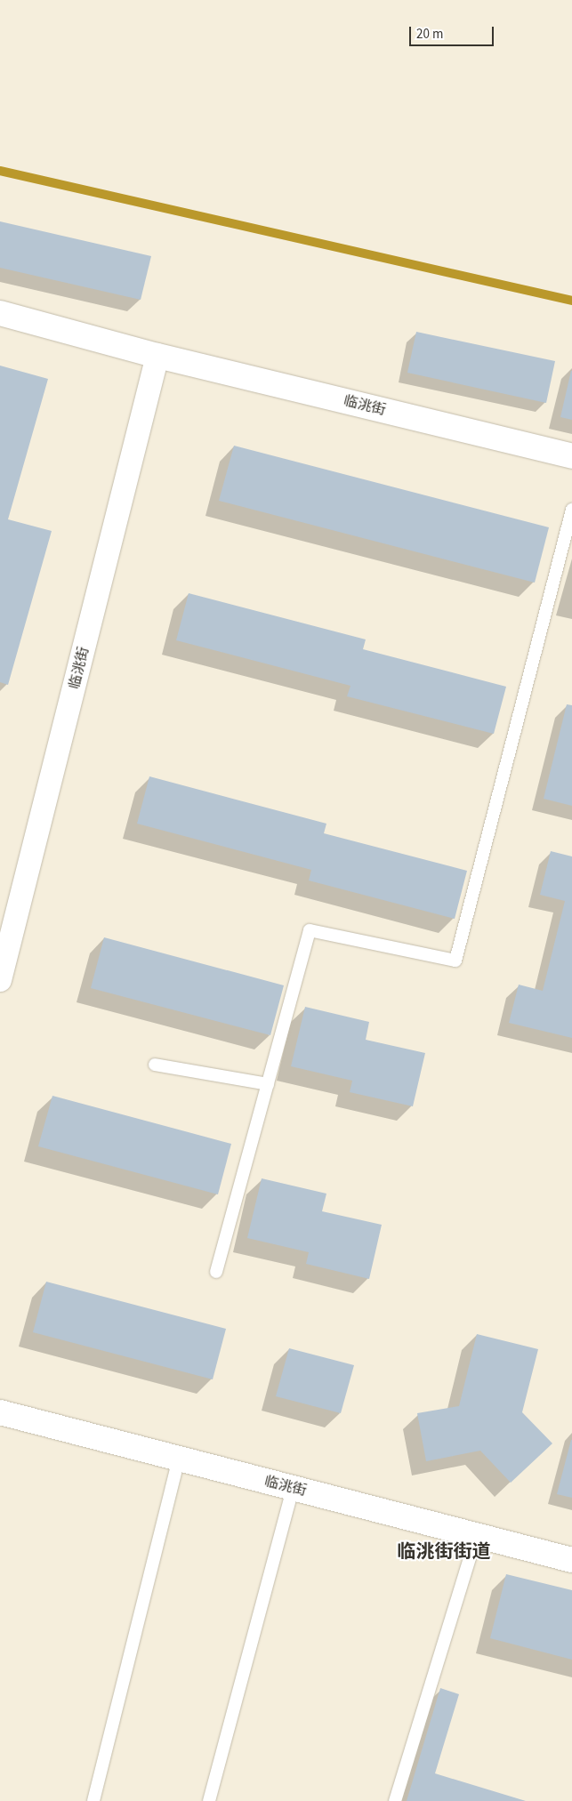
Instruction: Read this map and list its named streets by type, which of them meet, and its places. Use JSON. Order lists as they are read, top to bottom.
{
  "streets": {
    "street": ["临洮街"]
  },
  "districts": ["临洮街街道"],
  "scale_bar": "20 m"
}
